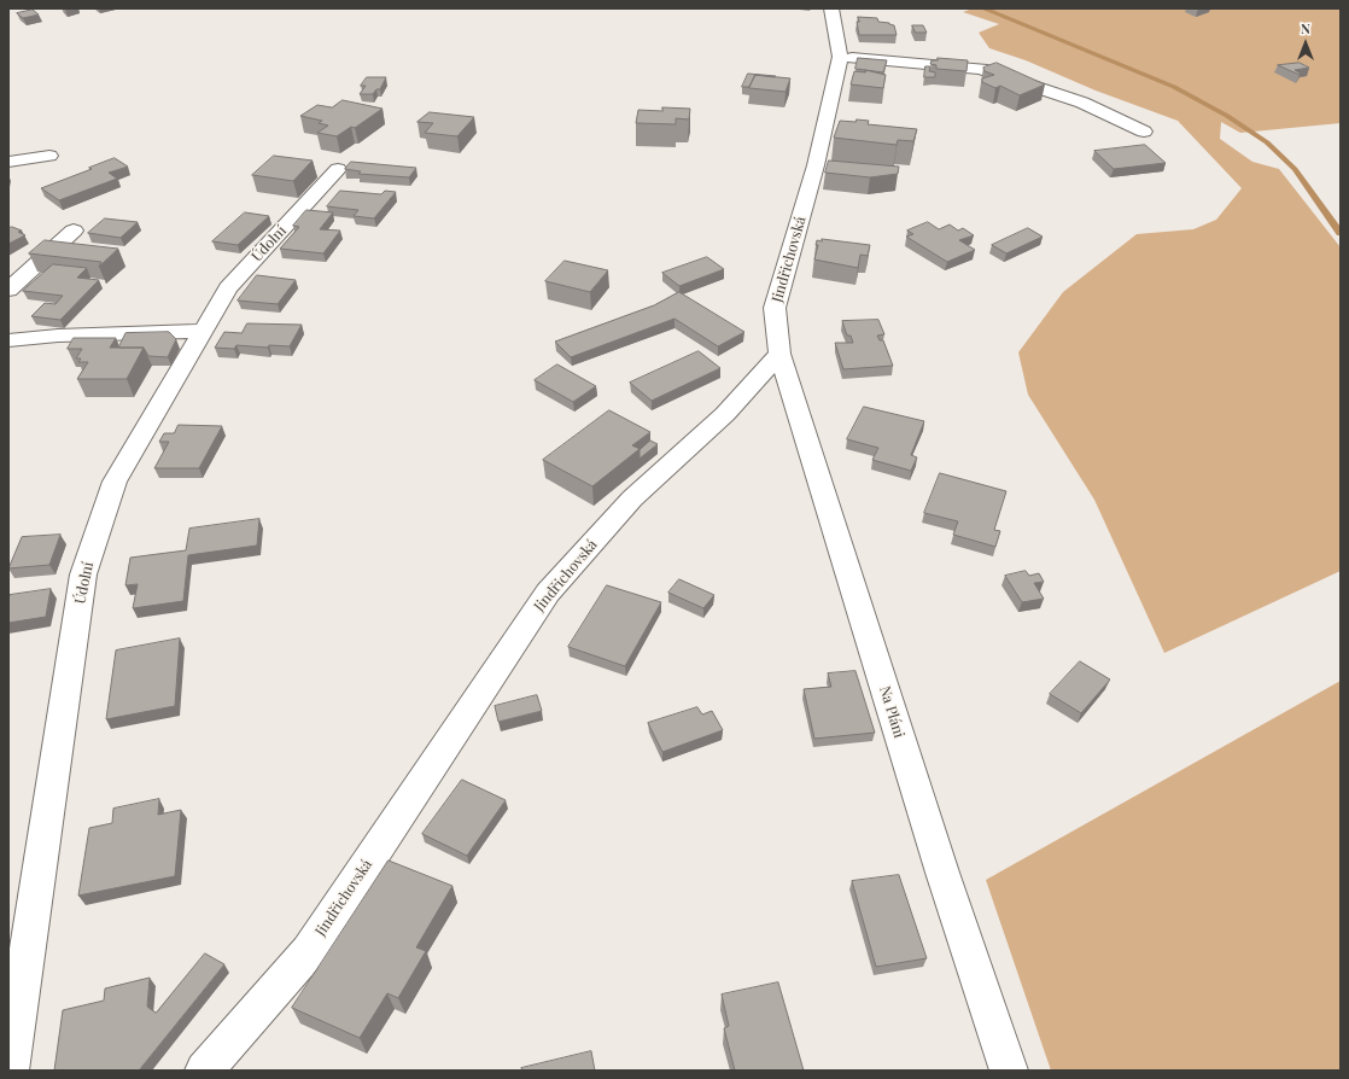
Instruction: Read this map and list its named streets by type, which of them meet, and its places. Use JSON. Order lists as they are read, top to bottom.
{
  "streets": {
    "street": ["Údolní", "Jindřichovská", "Na Pláni"]
  },
  "crossings": [
    ["Jindřichovská", "Na Pláni"]
  ],
  "north": "top"
}
